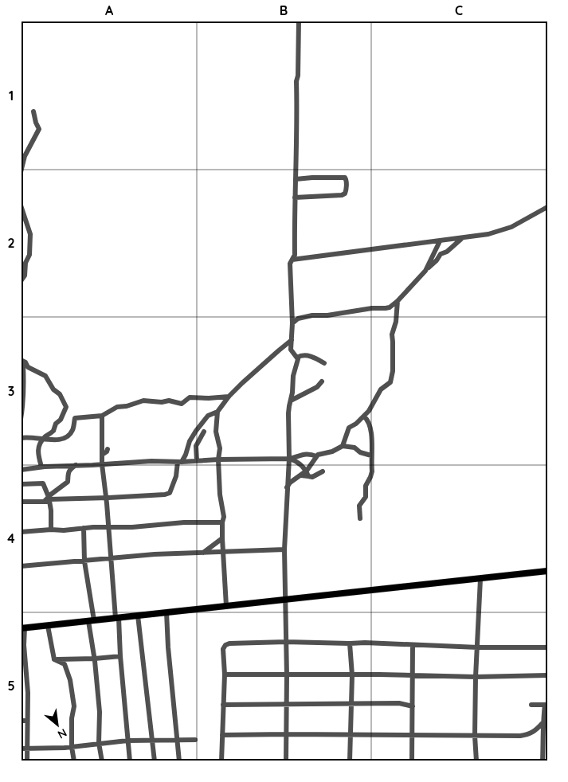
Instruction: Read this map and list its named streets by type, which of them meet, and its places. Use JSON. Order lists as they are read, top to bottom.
{
  "north": "bottom right",
  "grid": {
    "columns": ["A", "B", "C"],
    "rows": [
      "1",
      "2",
      "3",
      "4",
      "5"
    ]
  }
}
